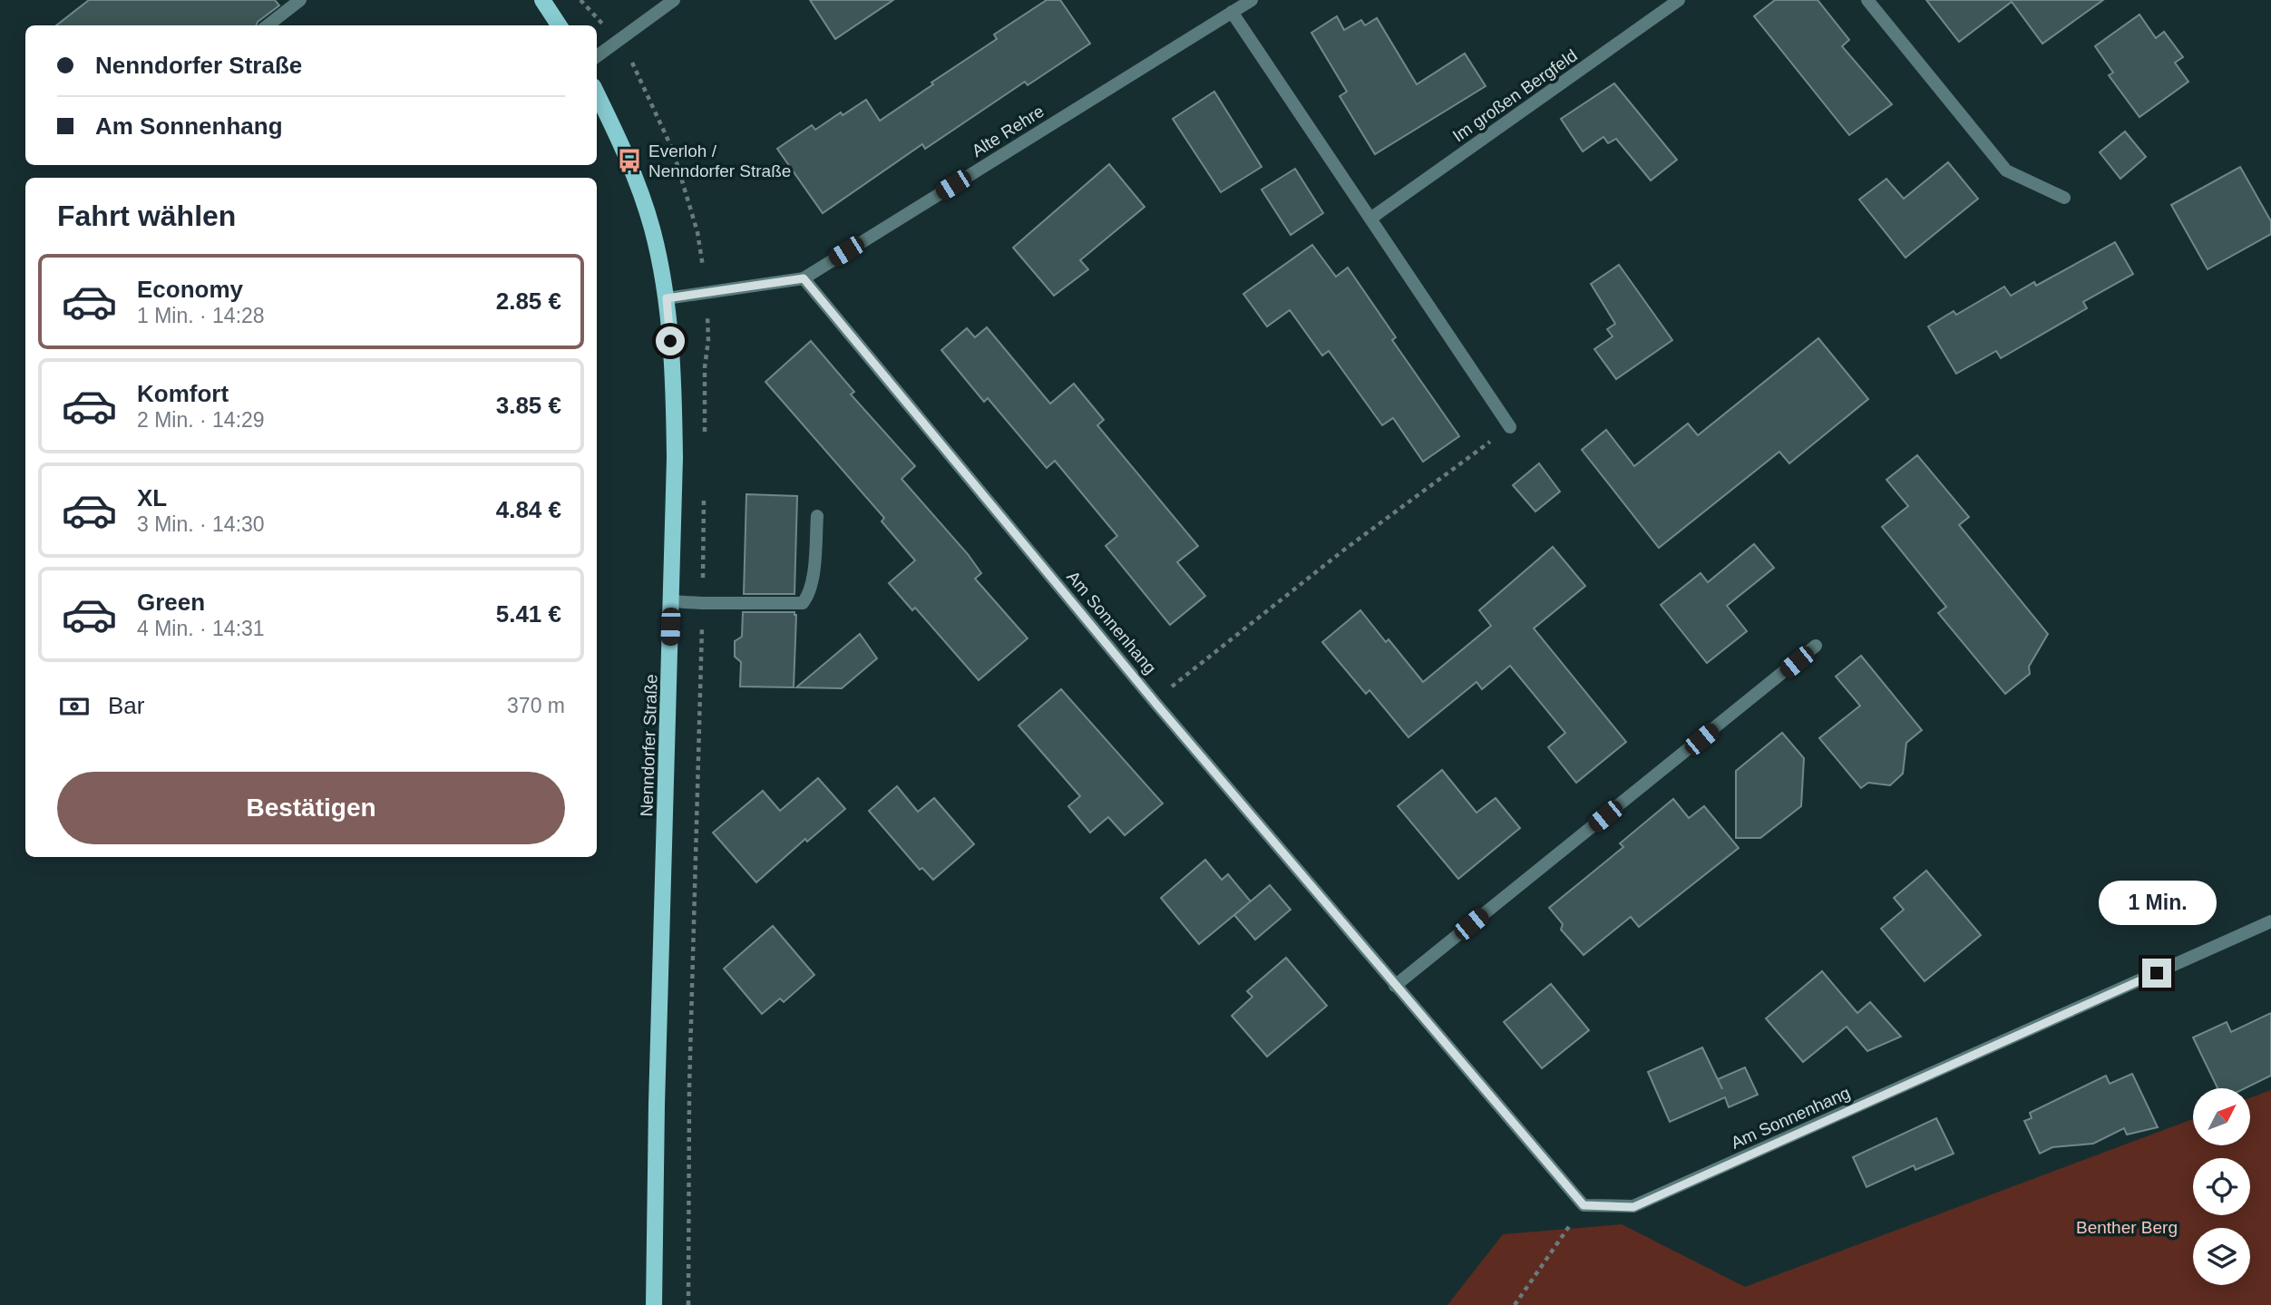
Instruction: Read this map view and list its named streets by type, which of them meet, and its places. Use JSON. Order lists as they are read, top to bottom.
{
  "streets": {
    "main road": ["Nenndorfer Straße"],
    "street": ["Im großen Bergfeld", "Alte Rehre", "Am Sonnenhang"]
  },
  "crossings": [
    ["Alte Rehre", "Am Sonnenhang"],
    ["Alte Rehre", "Nenndorfer Straße"]
  ],
  "parks": ["Benther Berg"],
  "places": {
    "bus stop": ["Everloh / Nenndorfer Straße"]
  },
  "north": "top right",
  "page": {
    "banner": ["Nenndorfer Straße", "Am Sonnenhang"],
    "heading": "Fahrt wählen",
    "list": [
      {
        "name": "Economy",
        "note": "1 Min. · 14:28",
        "value": "2.85 €"
      },
      {
        "name": "Komfort",
        "note": "2 Min. · 14:29",
        "value": "3.85 €"
      },
      {
        "name": "XL",
        "note": "3 Min. · 14:30",
        "value": "4.84 €"
      },
      {
        "name": "Green",
        "note": "4 Min. · 14:31",
        "value": "5.41 €"
      }
    ],
    "pay": ["Bar", "370 m"],
    "buttons": "Bestätigen",
    "bubble": "1 Min."
  }
}
